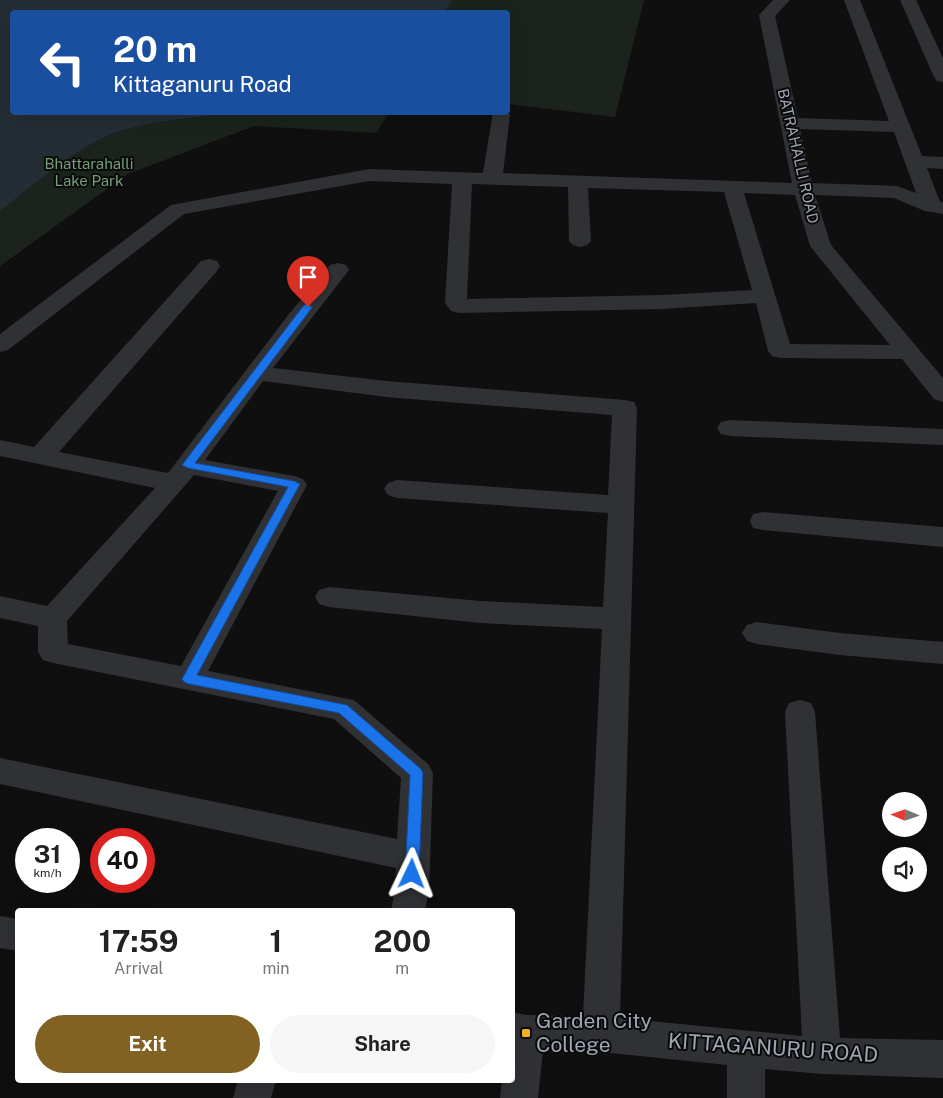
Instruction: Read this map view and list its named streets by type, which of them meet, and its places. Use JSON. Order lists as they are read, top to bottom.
{
  "streets": {
    "street": ["BATRAHALLI ROAD", "KITTAGANURU ROAD"]
  },
  "parks": ["Bhattarahalli Lake Park"],
  "places": {
    "transit": ["Garden City College"]
  },
  "north": "left",
  "page": {
    "turn": ["20 m", "Kittaganuru Road"],
    "speed": "31 km/h",
    "limit": "40",
    "eta": [
      "17:59",
      "Arrival",
      "1",
      "min",
      "200",
      "m"
    ],
    "buttons": ["Exit", "Share"]
  }
}
